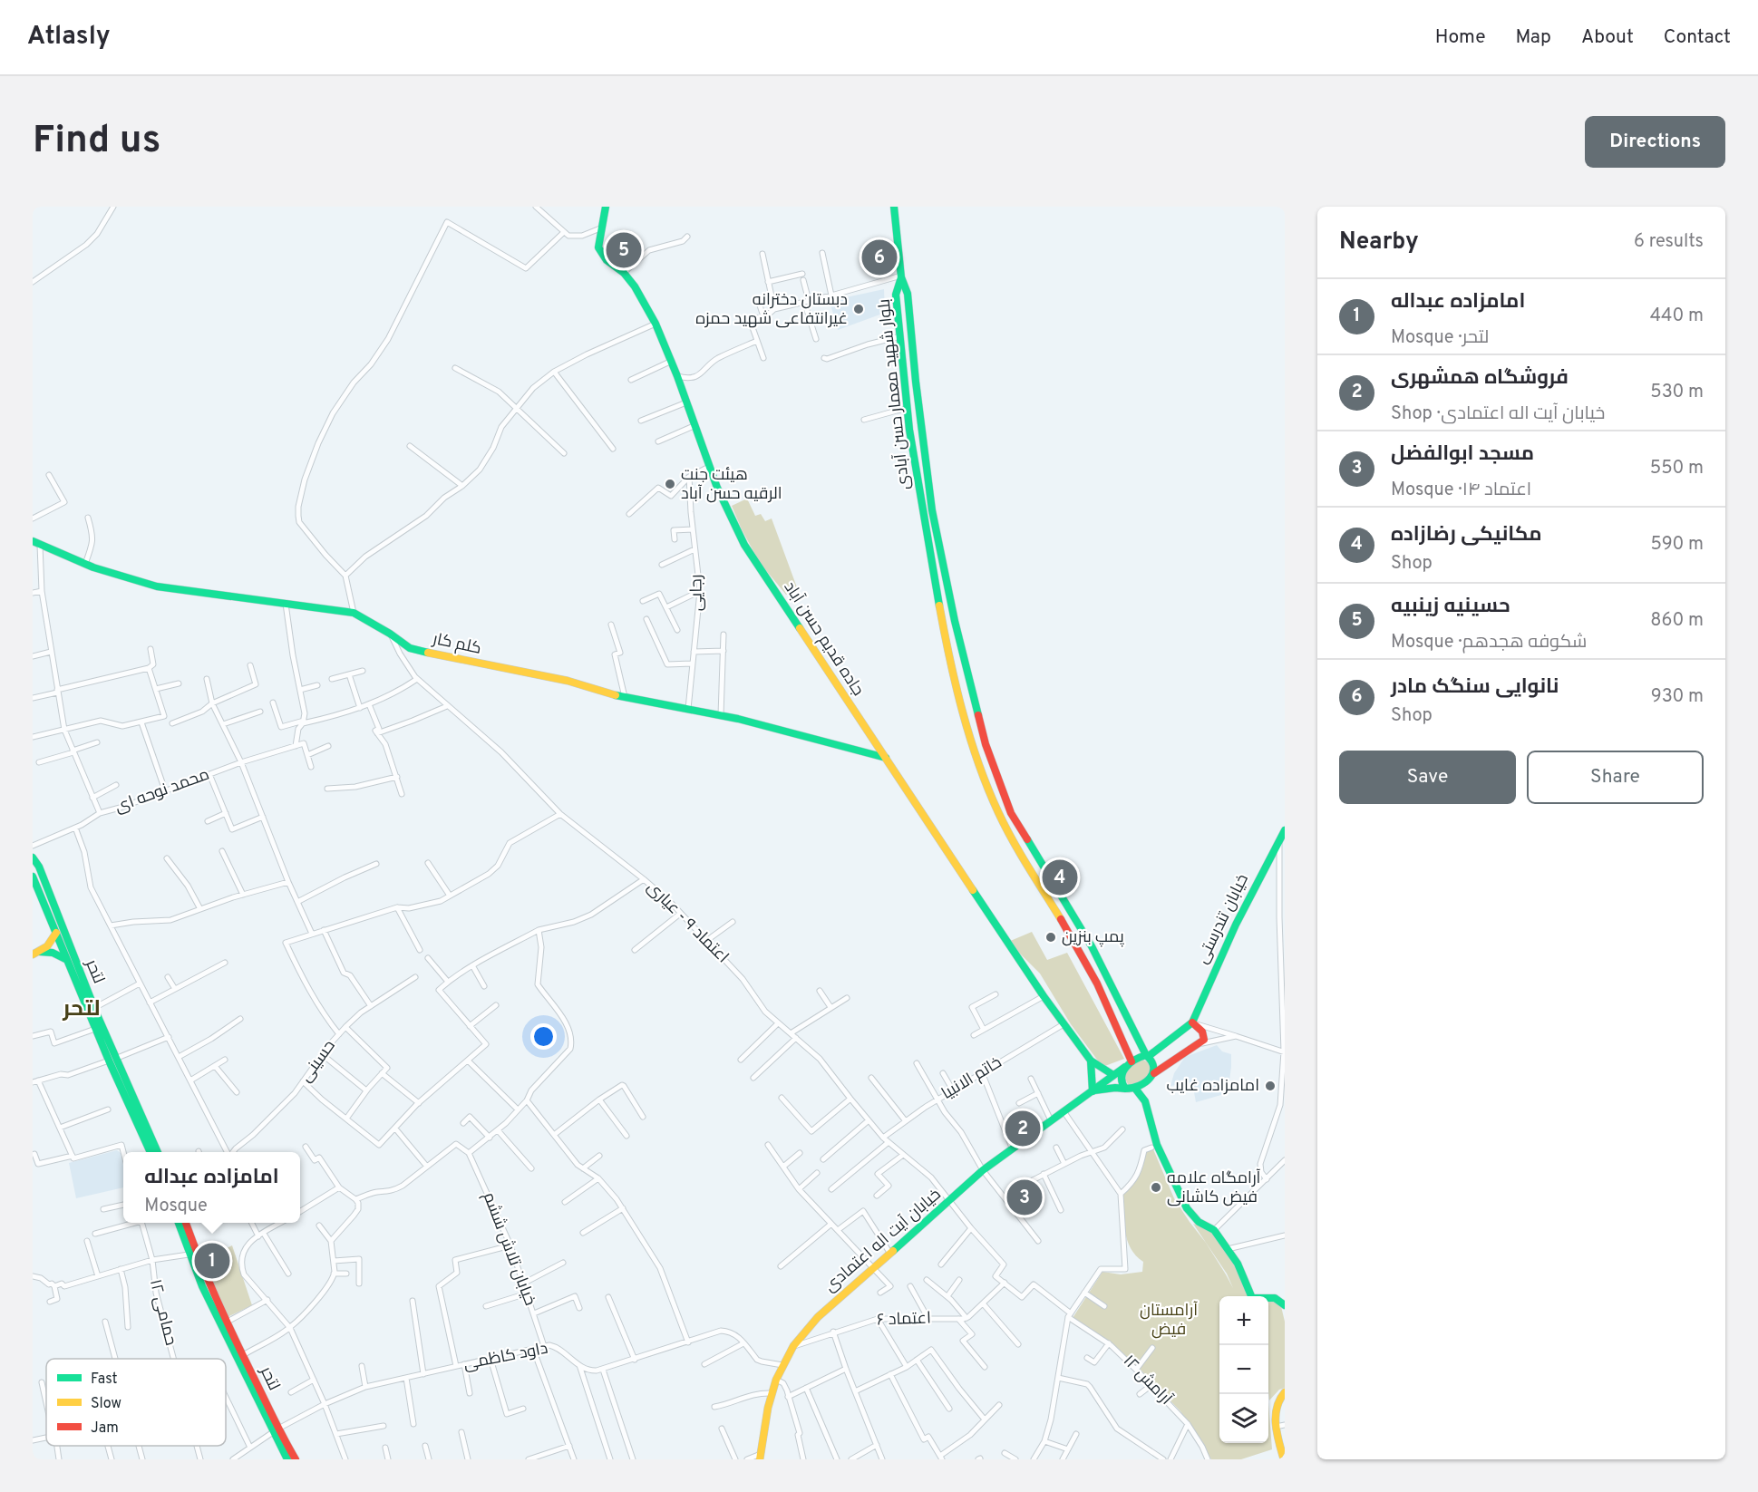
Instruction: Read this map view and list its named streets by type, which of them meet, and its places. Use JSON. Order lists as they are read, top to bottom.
{
  "streets": {
    "street": [
      "بلوار شهید معمار حسن آبادی",
      "رجایی",
      "جاده قدیم حسن آباد",
      "کلم کار",
      "محمد نوحه ای",
      "خیابان تندرستی",
      "اعتماد ۹ - عیاری",
      "لتحر",
      "حسینی",
      "خاتم الانبیا",
      "خیابان آیت اله اعتمادی",
      "خیابان تلاش ششم",
      "حمامی ۱۲",
      "اعتماد ۶",
      "داود کاظمی",
      "آرامش ۱۲"
    ]
  },
  "crossings": [
    ["بلوار شهید معمار حسن آبادی", "خیابان آیت اله اعتمادی"],
    ["رجایی", "کلم کار"],
    ["جاده قدیم حسن آباد", "کلم کار"],
    ["جاده قدیم حسن آباد", "خاتم الانبیا"],
    ["جاده قدیم حسن آباد", "خیابان آیت اله اعتمادی"],
    ["کلم کار", "اعتماد ۹ - عیاری"],
    ["اعتماد ۹ - عیاری", "خاتم الانبیا"],
    ["اعتماد ۹ - عیاری", "خیابان آیت اله اعتمادی"],
    ["اعتماد ۹ - عیاری", "آرامش ۱۲"],
    ["لتحر", "داود کاظمی"],
    ["خیابان آیت اله اعتمادی", "اعتماد ۶"],
    ["خیابان آیت اله اعتمادی", "داود کاظمی"],
    ["خیابان تلاش ششم", "داود کاظمی"]
  ],
  "districts": ["لتحر"],
  "parks": ["آرامستان فیض"],
  "places": [
    "دبستان دخترانه غیرانتفاعی شهید حمزه",
    "هیئت جنت الرقیه حسن آباد",
    "پمپ بنزین",
    "امامزاده غایب",
    "آرامگاه علامه فیض کاشانی"
  ],
  "legend": ["Fast", "Slow", "Jam"],
  "page": {
    "header": "Atlasly",
    "nav": [
      "Home",
      "Map",
      "About",
      "Contact"
    ],
    "buttons": [
      "Directions",
      ["Save", "Share"]
    ],
    "title": "Find us",
    "heading": ["Nearby", "6 results"],
    "pins": [
      "5",
      "6",
      "4",
      "2",
      "3",
      "1"
    ],
    "list": [
      {
        "mark": "1",
        "name": "امامزاده عبداله",
        "note": "Mosque · لتحر",
        "value": "440 m"
      },
      {
        "mark": "2",
        "name": "فروشگاه همشهری",
        "note": "Shop · خیابان آیت اله اعتمادی",
        "value": "530 m"
      },
      {
        "mark": "3",
        "name": "مسجد ابوالفضل",
        "note": "Mosque · اعتماد ۱۴",
        "value": "550 m"
      },
      {
        "mark": "4",
        "name": "مکانیکی رضازاده",
        "note": "Shop",
        "value": "590 m"
      },
      {
        "mark": "5",
        "name": "حسینیه زینبیه",
        "note": "Mosque · شکوفه هجدهم",
        "value": "860 m"
      },
      {
        "mark": "6",
        "name": "نانوایی سنگک مادر",
        "note": "Shop",
        "value": "930 m"
      }
    ],
    "popup": ["امامزاده عبداله", "Mosque"],
    "map_buttons": ["+", "−"]
  }
}
